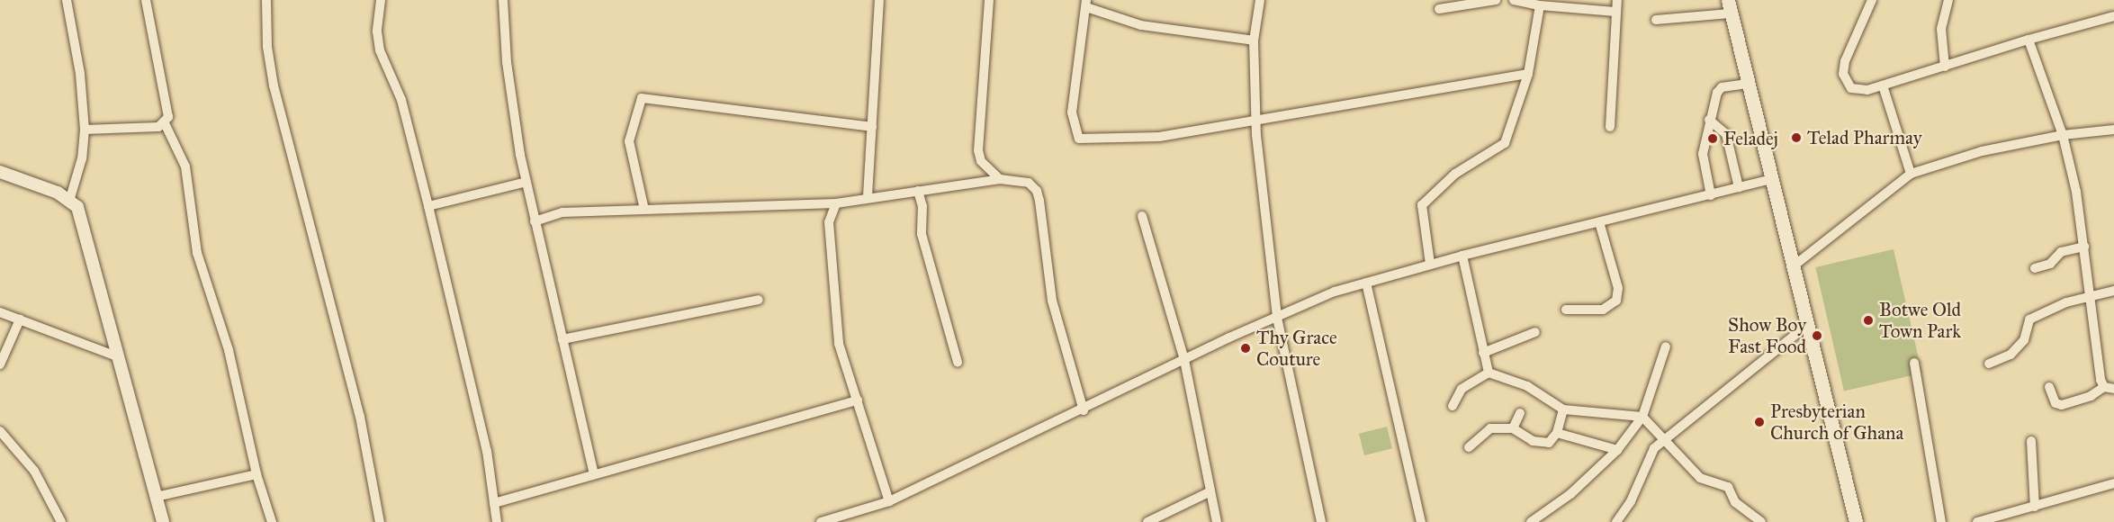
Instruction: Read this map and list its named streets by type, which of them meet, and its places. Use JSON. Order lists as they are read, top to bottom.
{
  "places": [
    "Telad Pharmay",
    "Feladej",
    "Botwe Old Town Park",
    "Show Boy Fast Food",
    "Thy Grace Couture",
    "Presbyterian Church of Ghana"
  ]
}
